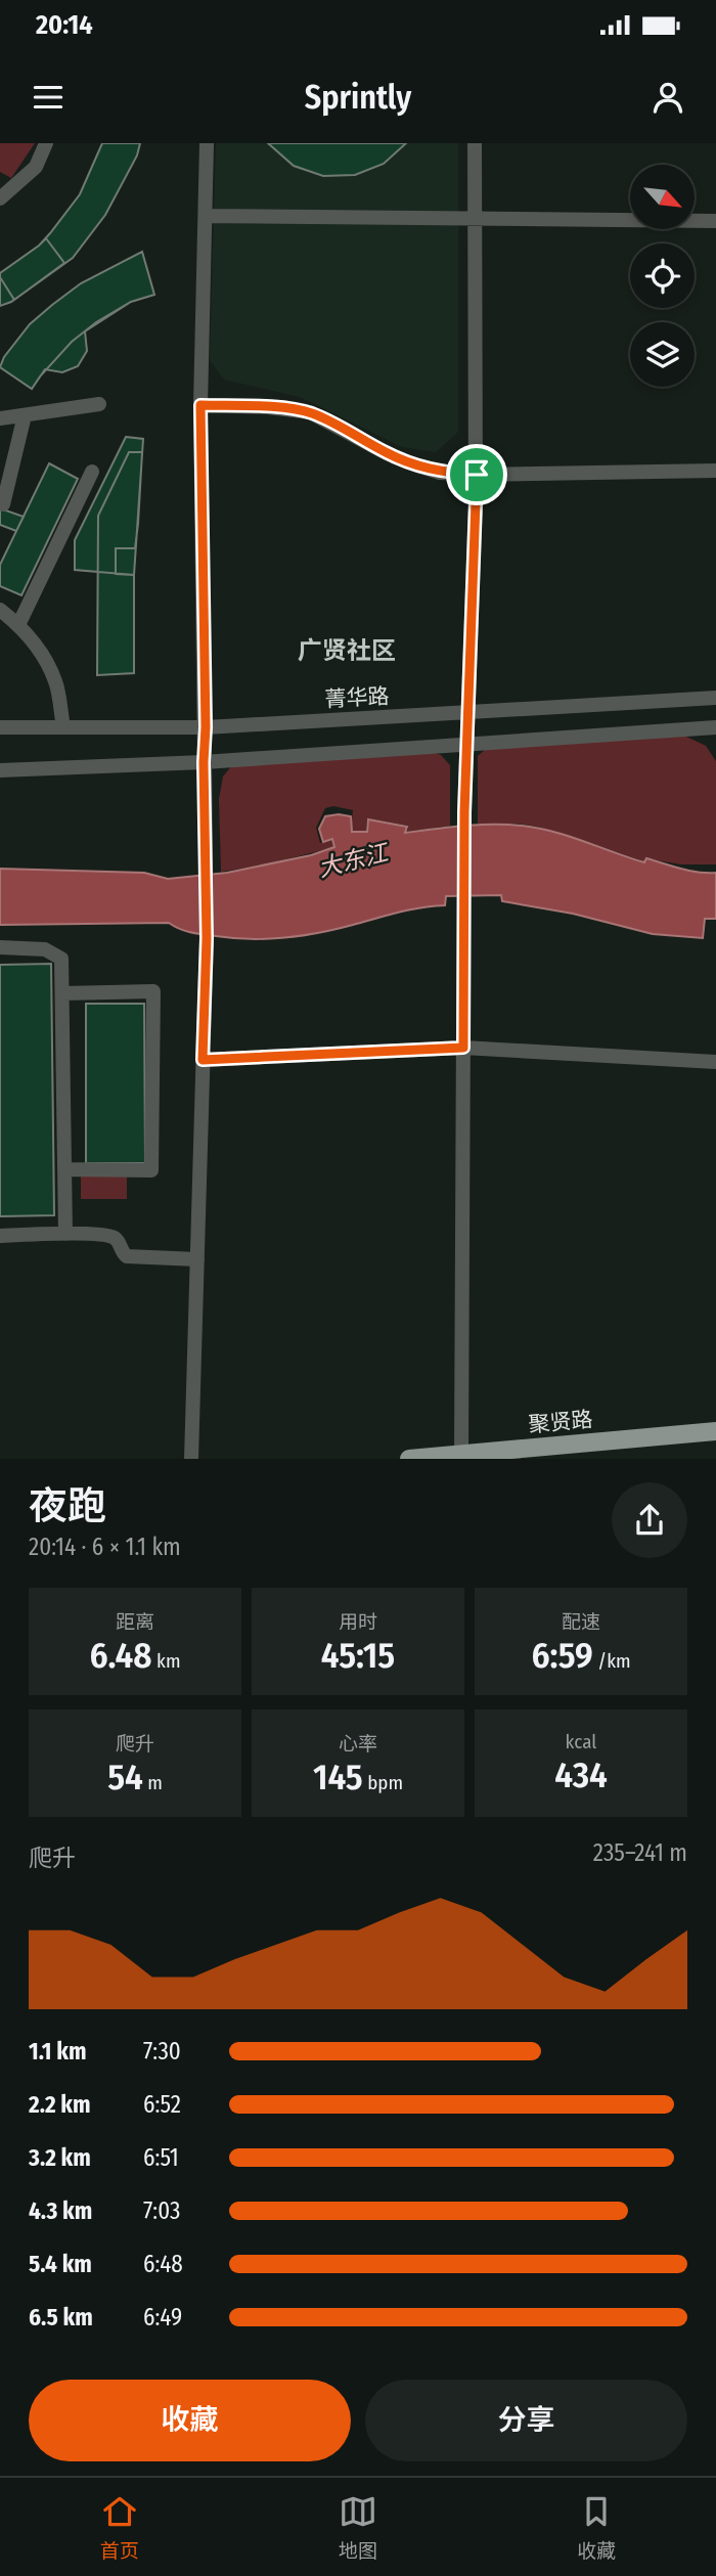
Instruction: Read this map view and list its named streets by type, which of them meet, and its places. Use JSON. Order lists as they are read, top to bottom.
{
  "streets": {
    "main road": ["聚贤路"],
    "street": ["菁华路"]
  },
  "districts": ["广贤社区"],
  "water": ["大东江"],
  "north": "bottom right",
  "page": {
    "status": "20:14",
    "header": "Sprintly",
    "heading": ["夜跑", "20:14 · 6 × 1.1 km"],
    "stats": [
      ["距离", "6.48 km"],
      ["用时", "45:15"],
      ["配速", "6:59 /km"],
      ["爬升", "54 m"],
      ["心率", "145 bpm"],
      ["kcal", "434"]
    ],
    "chart": ["爬升", "235–241 m"],
    "list": [
      {
        "name": "1.1 km",
        "note": "7:30"
      },
      {
        "name": "2.2 km",
        "note": "6:52"
      },
      {
        "name": "3.2 km",
        "note": "6:51"
      },
      {
        "name": "4.3 km",
        "note": "7:03"
      },
      {
        "name": "5.4 km",
        "note": "6:48"
      },
      {
        "name": "6.5 km",
        "note": "6:49"
      }
    ],
    "buttons": ["收藏", "分享"],
    "tabs": ["首页", "地图", "收藏"]
  }
}
